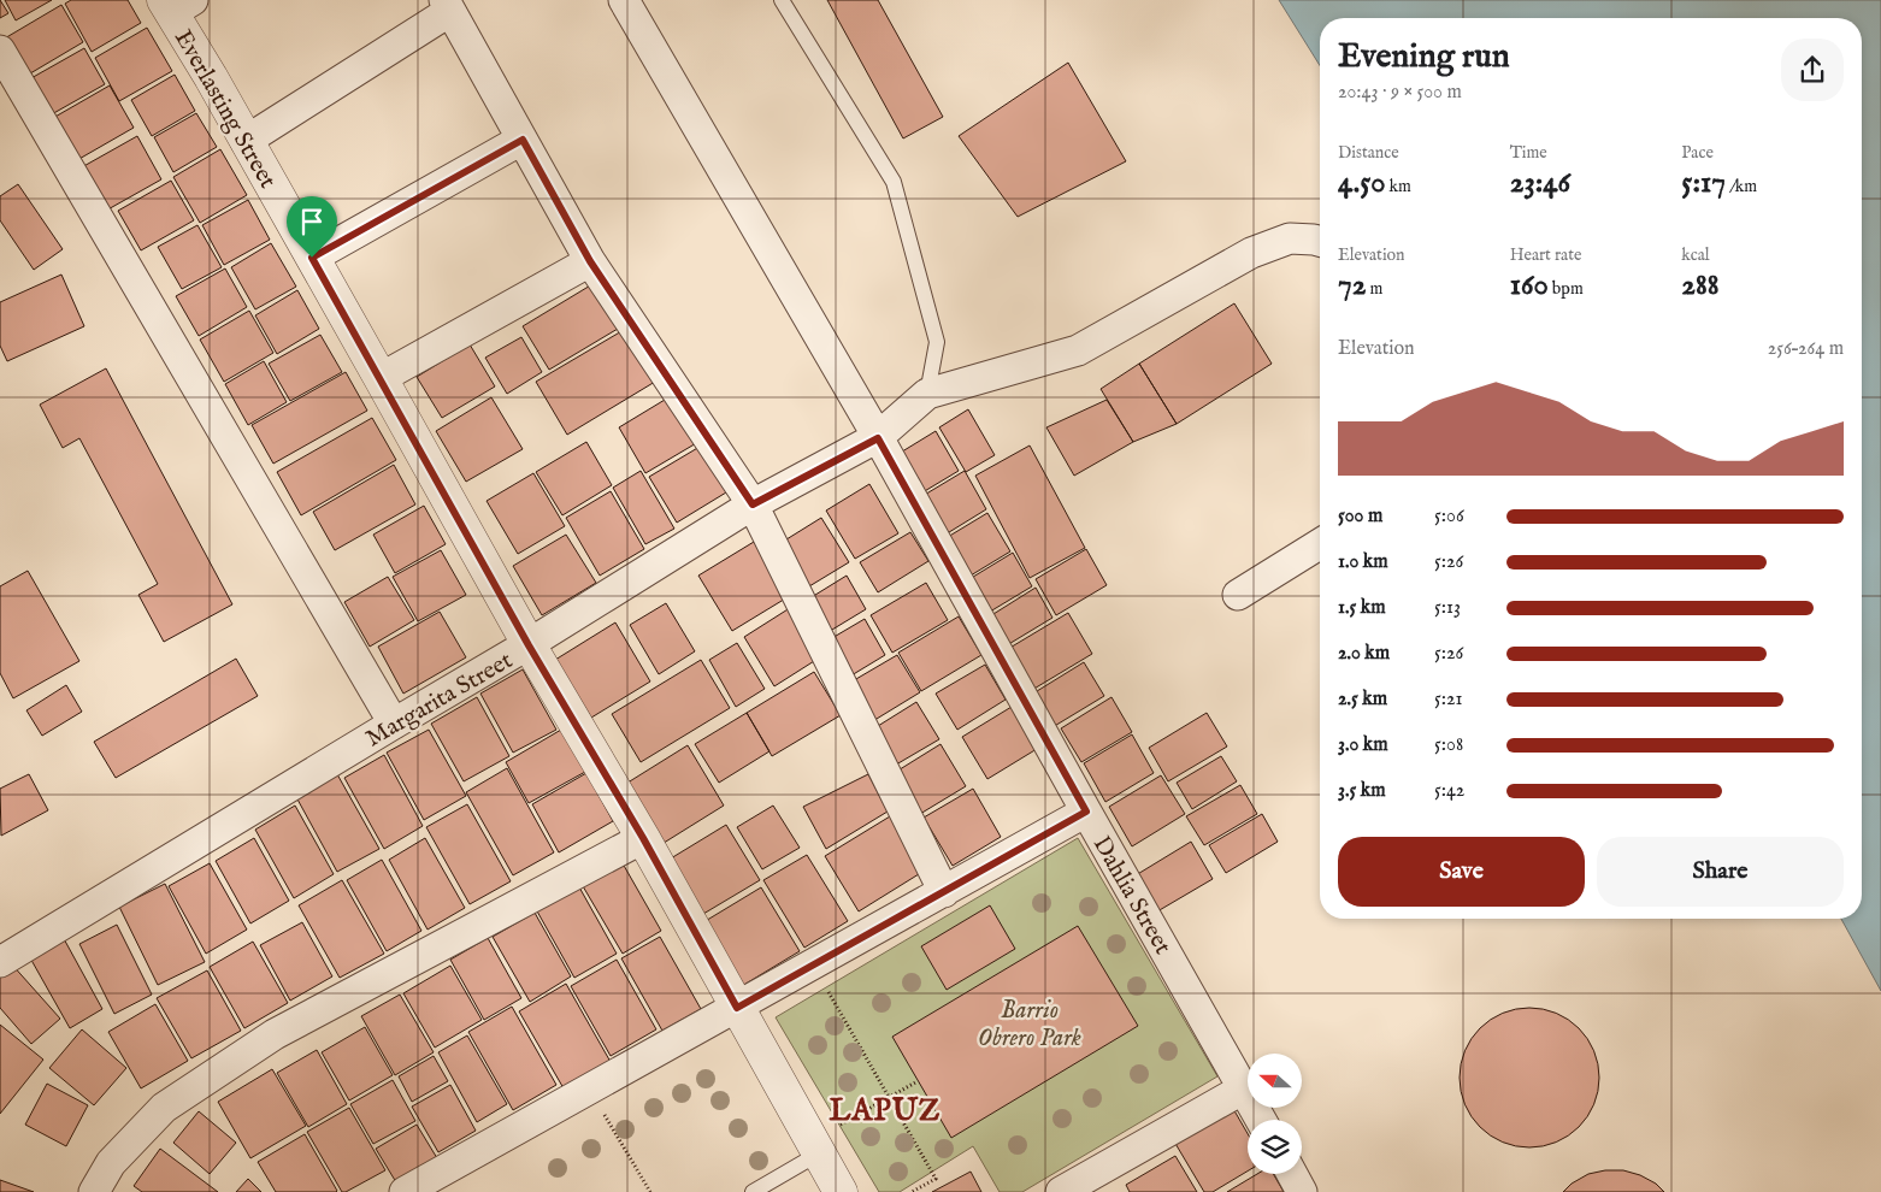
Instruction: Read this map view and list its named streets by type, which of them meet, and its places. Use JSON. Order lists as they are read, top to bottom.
{
  "streets": {
    "street": ["Everlasting Street", "Margarita Street", "Dahlia Street"]
  },
  "crossings": [
    ["Everlasting Street", "Margarita Street"],
    ["Margarita Street", "Dahlia Street"]
  ],
  "districts": ["LAPUZ"],
  "parks": ["Barrio Obrero Park"],
  "north": "left",
  "page": {
    "heading": ["Evening run", "20:43 · 9 × 500 m"],
    "stats": [
      ["Distance", "4.50 km"],
      ["Time", "23:46"],
      ["Pace", "5:17 /km"],
      ["Elevation", "72 m"],
      ["Heart rate", "160 bpm"],
      ["kcal", "288"]
    ],
    "chart": ["Elevation", "256–264 m"],
    "list": [
      {
        "name": "500 m",
        "note": "5:06"
      },
      {
        "name": "1.0 km",
        "note": "5:26"
      },
      {
        "name": "1.5 km",
        "note": "5:13"
      },
      {
        "name": "2.0 km",
        "note": "5:26"
      },
      {
        "name": "2.5 km",
        "note": "5:21"
      },
      {
        "name": "3.0 km",
        "note": "5:08"
      },
      {
        "name": "3.5 km",
        "note": "5:42"
      }
    ],
    "buttons": ["Save", "Share"]
  }
}
